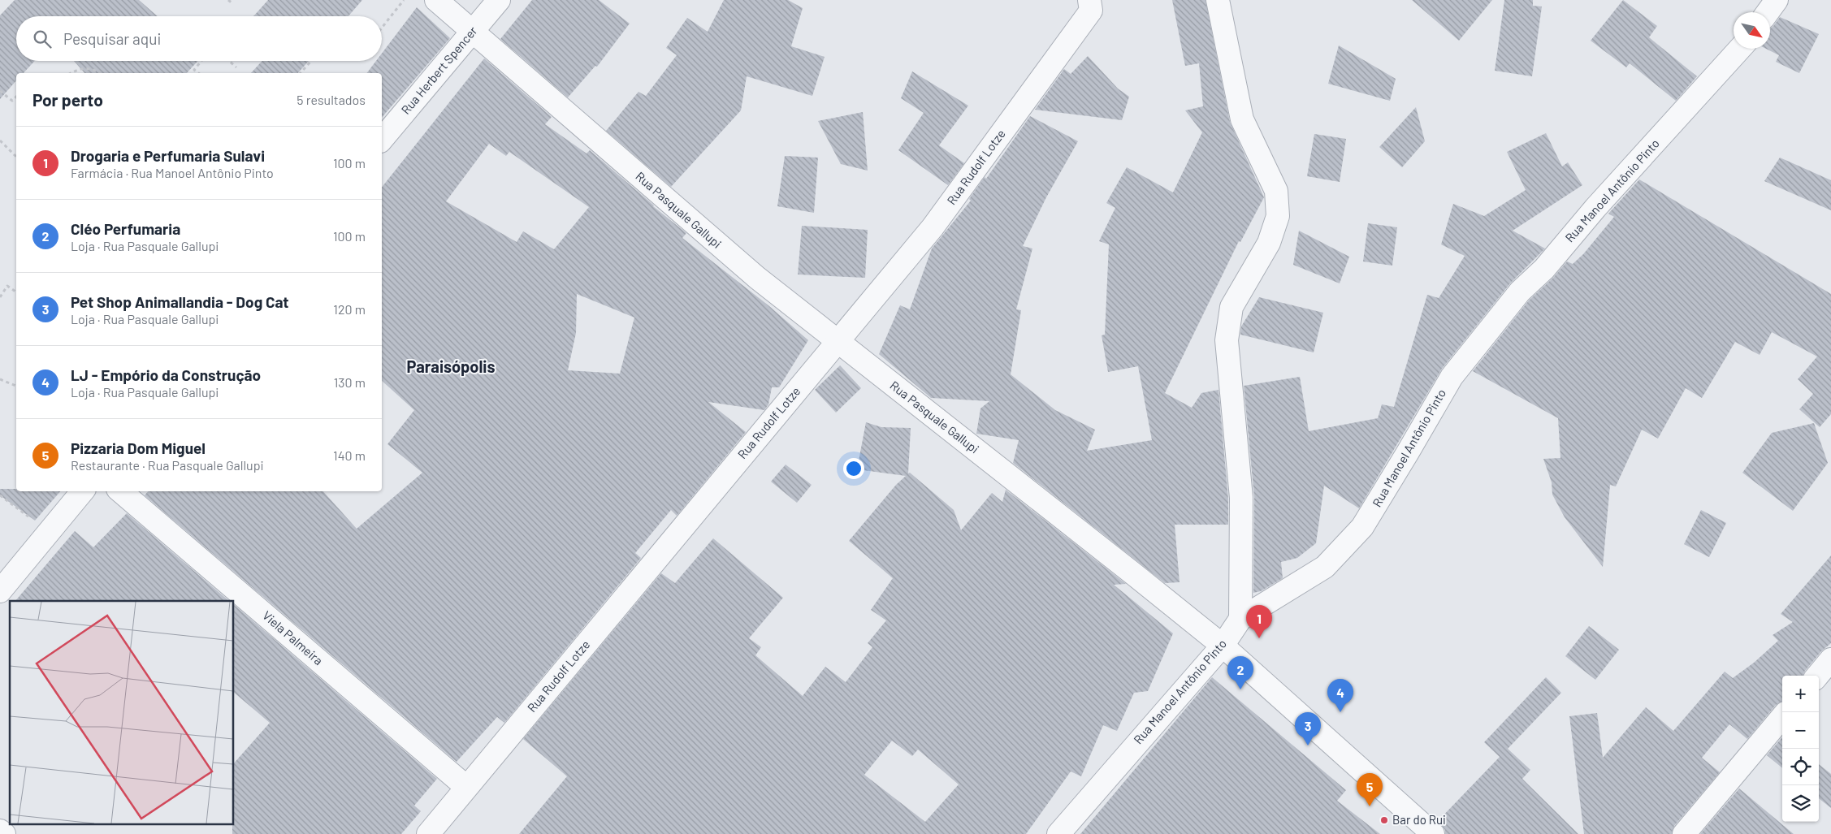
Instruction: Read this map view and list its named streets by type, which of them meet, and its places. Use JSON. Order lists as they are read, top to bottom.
{
  "streets": {
    "street": [
      "Rua Herbert Spencer",
      "Rua Rudolf Lotze",
      "Rua Manoel Antônio Pinto",
      "Rua Pasquale Gallupi",
      "Viela Palmeira"
    ]
  },
  "crossings": [
    ["Rua Herbert Spencer", "Rua Pasquale Gallupi"],
    ["Rua Rudolf Lotze", "Rua Pasquale Gallupi"],
    ["Rua Rudolf Lotze", "Viela Palmeira"],
    ["Rua Manoel Antônio Pinto", "Rua Pasquale Gallupi"]
  ],
  "districts": ["Paraisópolis"],
  "places": ["Bar do Rui"],
  "north": "bottom right",
  "page": {
    "search": "Pesquisar aqui",
    "heading": ["Por perto", "5 resultados"],
    "list": [
      {
        "mark": "1",
        "name": "Drogaria e Perfumaria Sulavi",
        "note": "Farmácia · Rua Manoel Antônio Pinto",
        "value": "100 m"
      },
      {
        "mark": "2",
        "name": "Cléo Perfumaria",
        "note": "Loja · Rua Pasquale Gallupi",
        "value": "100 m"
      },
      {
        "mark": "3",
        "name": "Pet Shop Animallandia - Dog Cat",
        "note": "Loja · Rua Pasquale Gallupi",
        "value": "120 m"
      },
      {
        "mark": "4",
        "name": "LJ - Empório da Construção",
        "note": "Loja · Rua Pasquale Gallupi",
        "value": "130 m"
      },
      {
        "mark": "5",
        "name": "Pizzaria Dom Miguel",
        "note": "Restaurante · Rua Pasquale Gallupi",
        "value": "140 m"
      }
    ],
    "pins": [
      "1",
      "2",
      "4",
      "3",
      "5"
    ],
    "map_buttons": ["+", "−"]
  }
}
